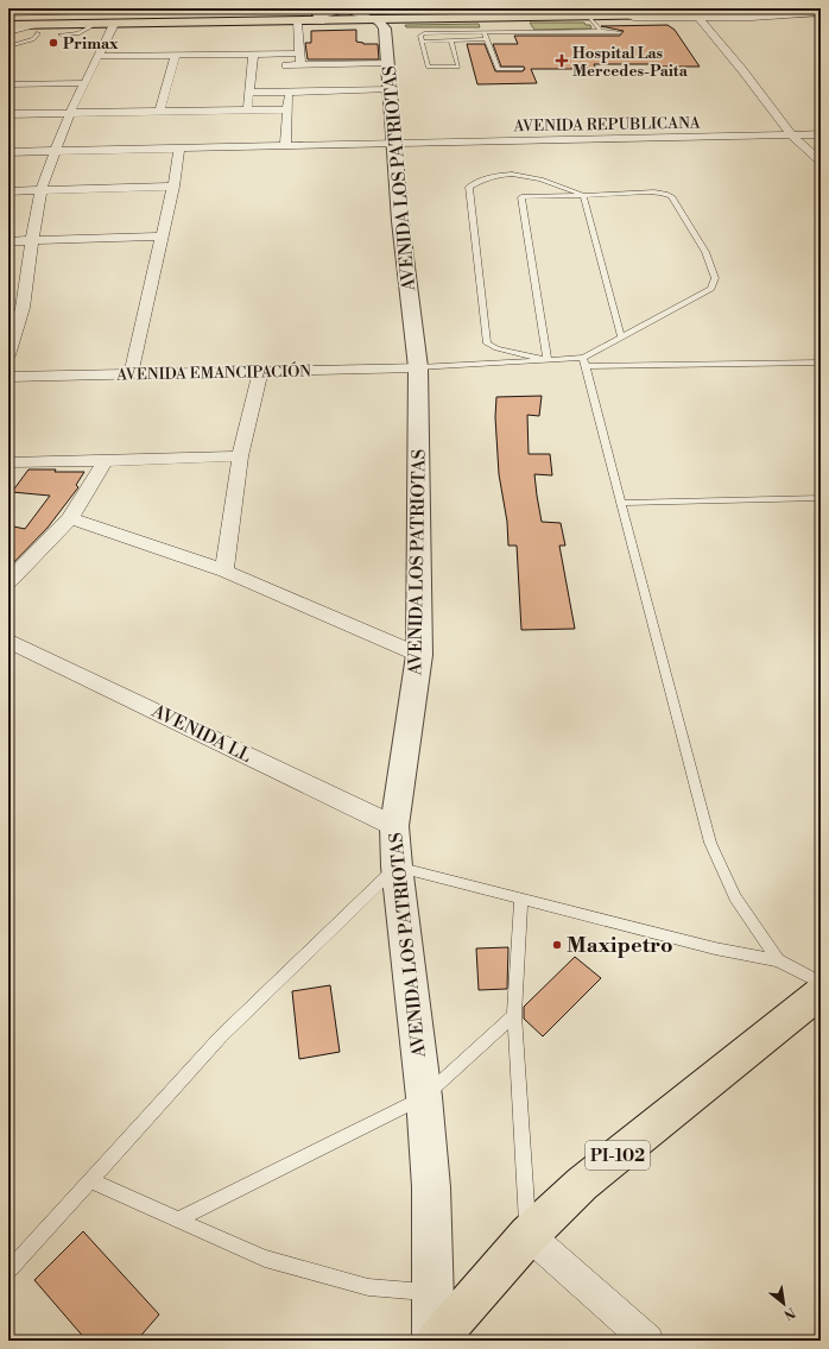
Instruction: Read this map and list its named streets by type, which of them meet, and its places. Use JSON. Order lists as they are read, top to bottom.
{
  "streets": {
    "main road": ["PI-102"],
    "street": [
      "AVENIDA REPUBLICANA",
      "AVENIDA LOS PATRIOTAS",
      "AVENIDA EMANCIPACIÓN",
      "AVENIDA LL"
    ]
  },
  "crossings": [
    ["AVENIDA REPUBLICANA", "AVENIDA LOS PATRIOTAS"],
    ["AVENIDA LOS PATRIOTAS", "AVENIDA EMANCIPACIÓN"],
    ["AVENIDA LOS PATRIOTAS", "AVENIDA LL"],
    ["AVENIDA LOS PATRIOTAS", "PI-102"]
  ],
  "places": {
    "other": ["Primax", "Maxipetro"],
    "health": ["Hospital Las Mercedes-Paita"]
  },
  "north": "bottom right"
}
